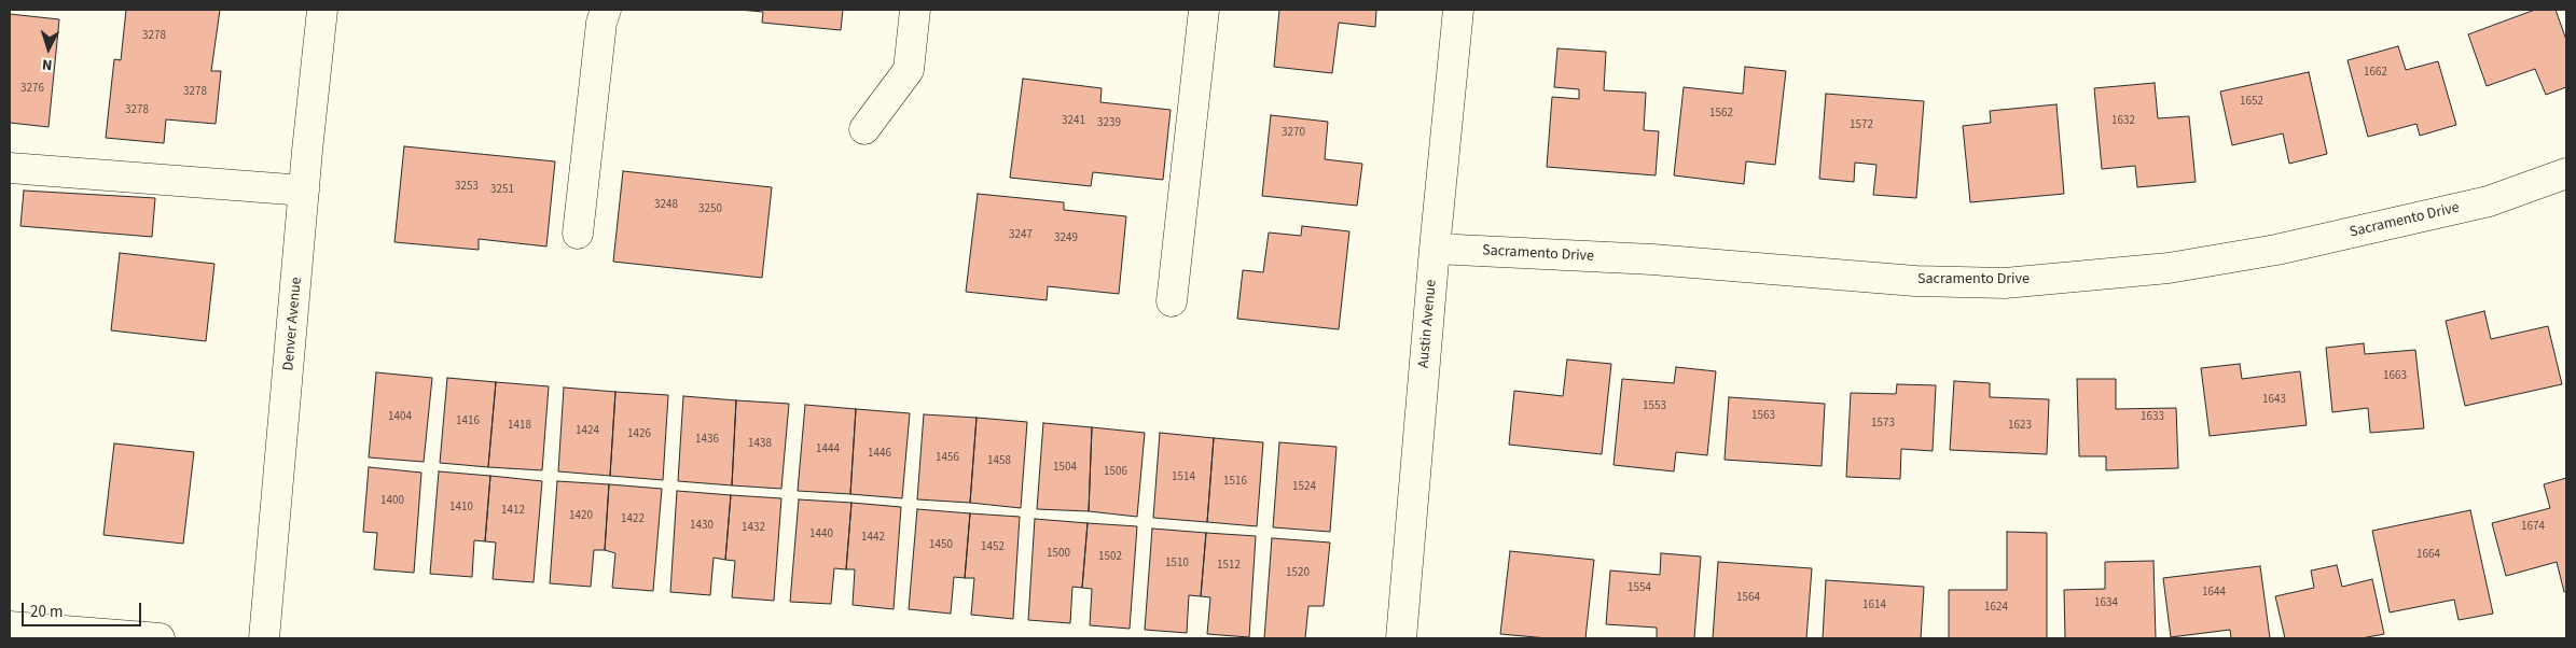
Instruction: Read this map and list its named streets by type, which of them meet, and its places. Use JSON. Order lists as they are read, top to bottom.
{
  "streets": {
    "street": ["Sacramento Drive", "Denver Avenue", "Austin Avenue"]
  },
  "crossings": [
    ["Sacramento Drive", "Austin Avenue"]
  ],
  "house_numbers": [
    "3278",
    "1662",
    "3276",
    "3278",
    "1652",
    "3278",
    "1562",
    "3241",
    "1632",
    "3239",
    "1572",
    "3270",
    "3253",
    "3251",
    "3248",
    "3250",
    "3247",
    "3249",
    "1663",
    "1643",
    "1553",
    "1563",
    "1404",
    "1633",
    "1416",
    "1573",
    "1418",
    "1623",
    "1424",
    "1426",
    "1436",
    "1438",
    "1444",
    "1446",
    "1456",
    "1458",
    "1504",
    "1506",
    "1514",
    "1516",
    "1524",
    "1400",
    "1410",
    "1412",
    "1420",
    "1422",
    "1430",
    "1674",
    "1432",
    "1440",
    "1442",
    "1450",
    "1452",
    "1500",
    "1664",
    "1502",
    "1510",
    "1512",
    "1520",
    "1554",
    "1644",
    "1564",
    "1634",
    "1614",
    "1624"
  ],
  "scale_bar": "20 m",
  "north": "bottom"
}
